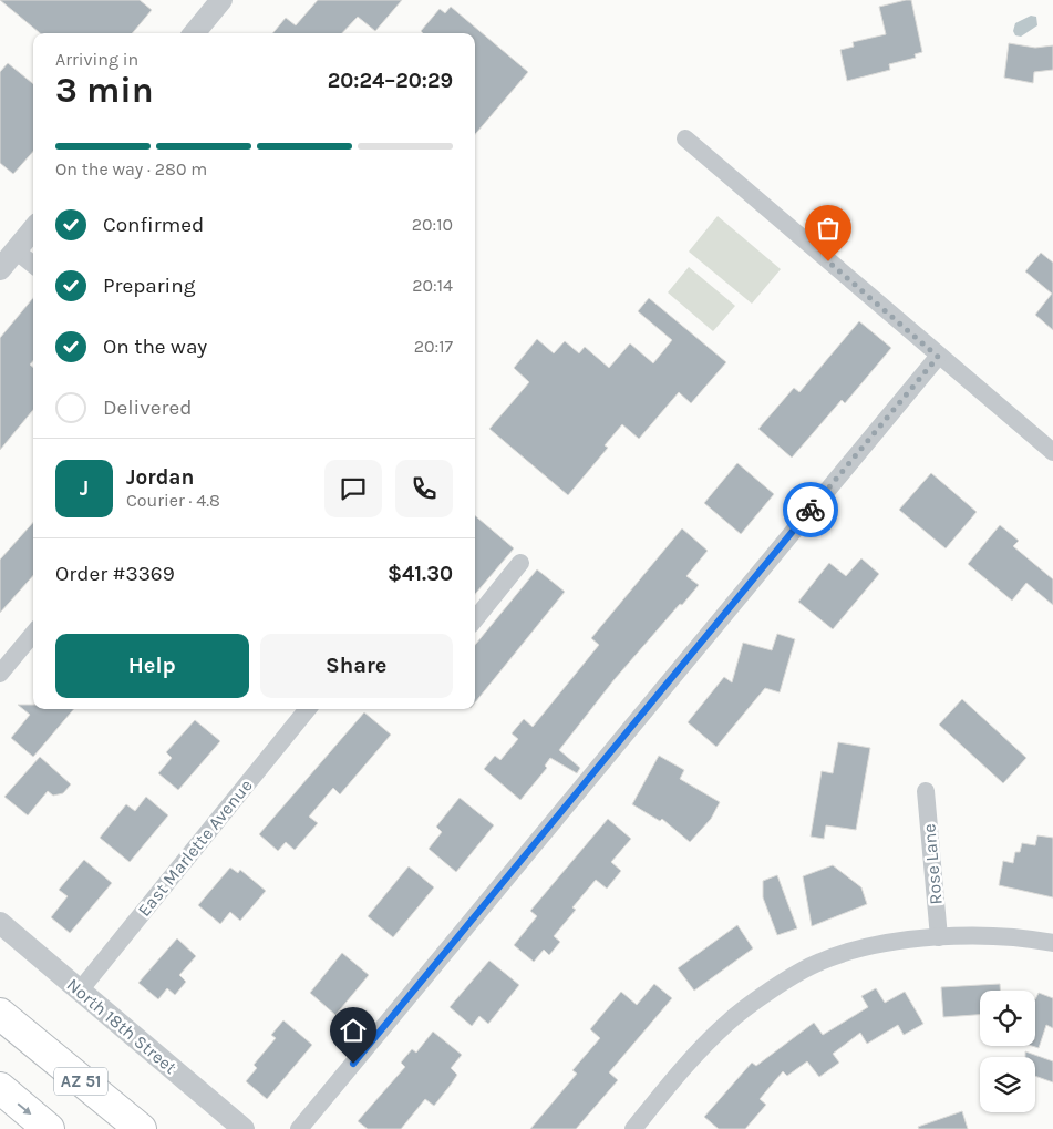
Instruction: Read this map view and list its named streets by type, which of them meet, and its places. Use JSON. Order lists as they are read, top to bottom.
{
  "streets": {
    "highway": ["AZ 51"],
    "street": ["East Marlette Avenue", "Rose Lane", "North 18th Street"]
  },
  "crossings": [
    ["East Marlette Avenue", "North 18th Street"]
  ],
  "page": {
    "heading": ["3 min", "Arriving in", "20:24–20:29"],
    "panel": [
      "Jordan",
      "Courier · 4.8",
      "Order #3369",
      "$41.30"
    ],
    "bar": "On the way · 280 m",
    "list": [
      ["Confirmed", "20:10"],
      ["Preparing", "20:14"],
      ["On the way", "20:17"],
      "Delivered"
    ],
    "round": "J",
    "buttons": ["Help", "Share"]
  }
}
